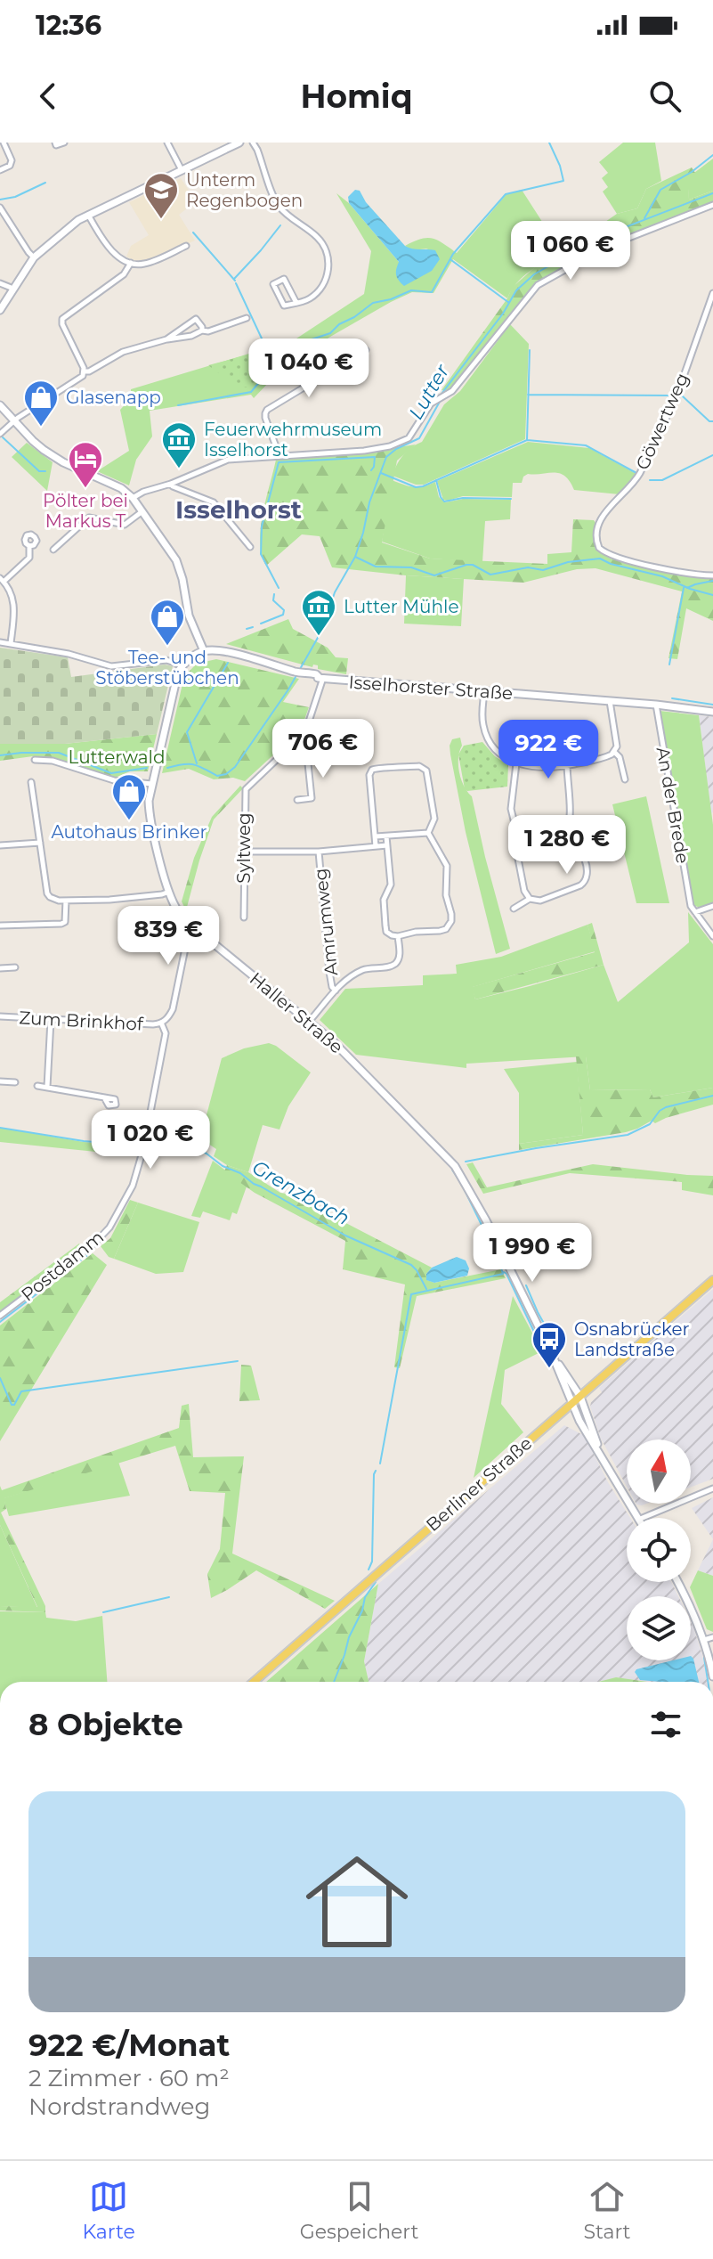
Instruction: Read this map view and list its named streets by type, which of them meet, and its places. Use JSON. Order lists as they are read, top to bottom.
{
  "streets": {
    "main road": ["Berliner Straße"],
    "street": [
      "Göwertweg",
      "Isselhorster Straße",
      "An der Brede",
      "Syltweg",
      "Amrumweg",
      "Haller Straße",
      "Zum Brinkhof",
      "Postdamm"
    ]
  },
  "crossings": [
    ["Isselhorster Straße", "An der Brede"],
    ["Isselhorster Straße", "Syltweg"],
    ["Amrumweg", "Haller Straße"],
    ["Haller Straße", "Postdamm"],
    ["Haller Straße", "Berliner Straße"],
    ["Zum Brinkhof", "Postdamm"]
  ],
  "districts": ["Isselhorst"],
  "water": ["Lutter", "Grenzbach"],
  "parks": ["Lutterwald"],
  "places": {
    "school or university": ["Unterm Regenbogen"],
    "shop": ["Glasenapp", "Tee- und Stöberstübchen", "Autohaus Brinker"],
    "museum": ["Feuerwehrmuseum Isselhorst", "Lutter Mühle"],
    "hotel": ["Pölter bei Markus T"],
    "bus stop": ["Osnabrücker Landstraße"]
  },
  "north": "top",
  "page": {
    "status": "12:36",
    "header": "Homiq",
    "price": [
      "1 060 €",
      "1 040 €",
      "706 €",
      "922 €",
      "1 280 €",
      "839 €",
      "1 020 €",
      "1 990 €"
    ],
    "heading": "8 Objekte",
    "list": [
      {
        "name": "922 €/Monat",
        "note": "2 Zimmer · 60 m² · Nordstrandweg"
      }
    ],
    "tabs": ["Karte", "Gespeichert", "Start"]
  }
}
